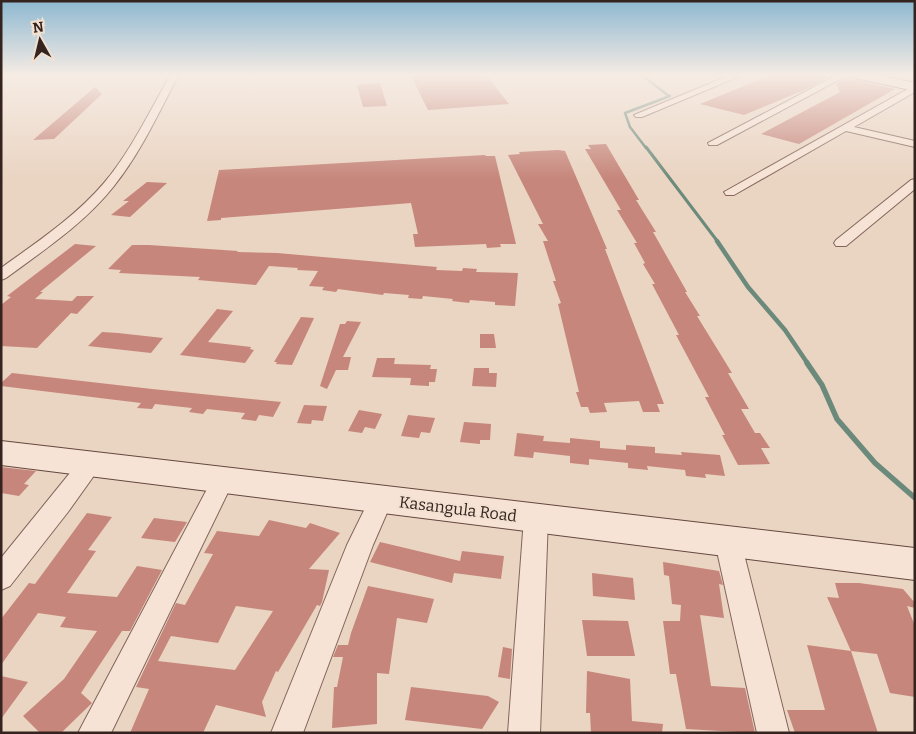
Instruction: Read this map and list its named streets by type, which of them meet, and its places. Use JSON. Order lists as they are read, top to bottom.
{
  "streets": {
    "main road": ["Kasangula Road"]
  },
  "north": "top"
}
